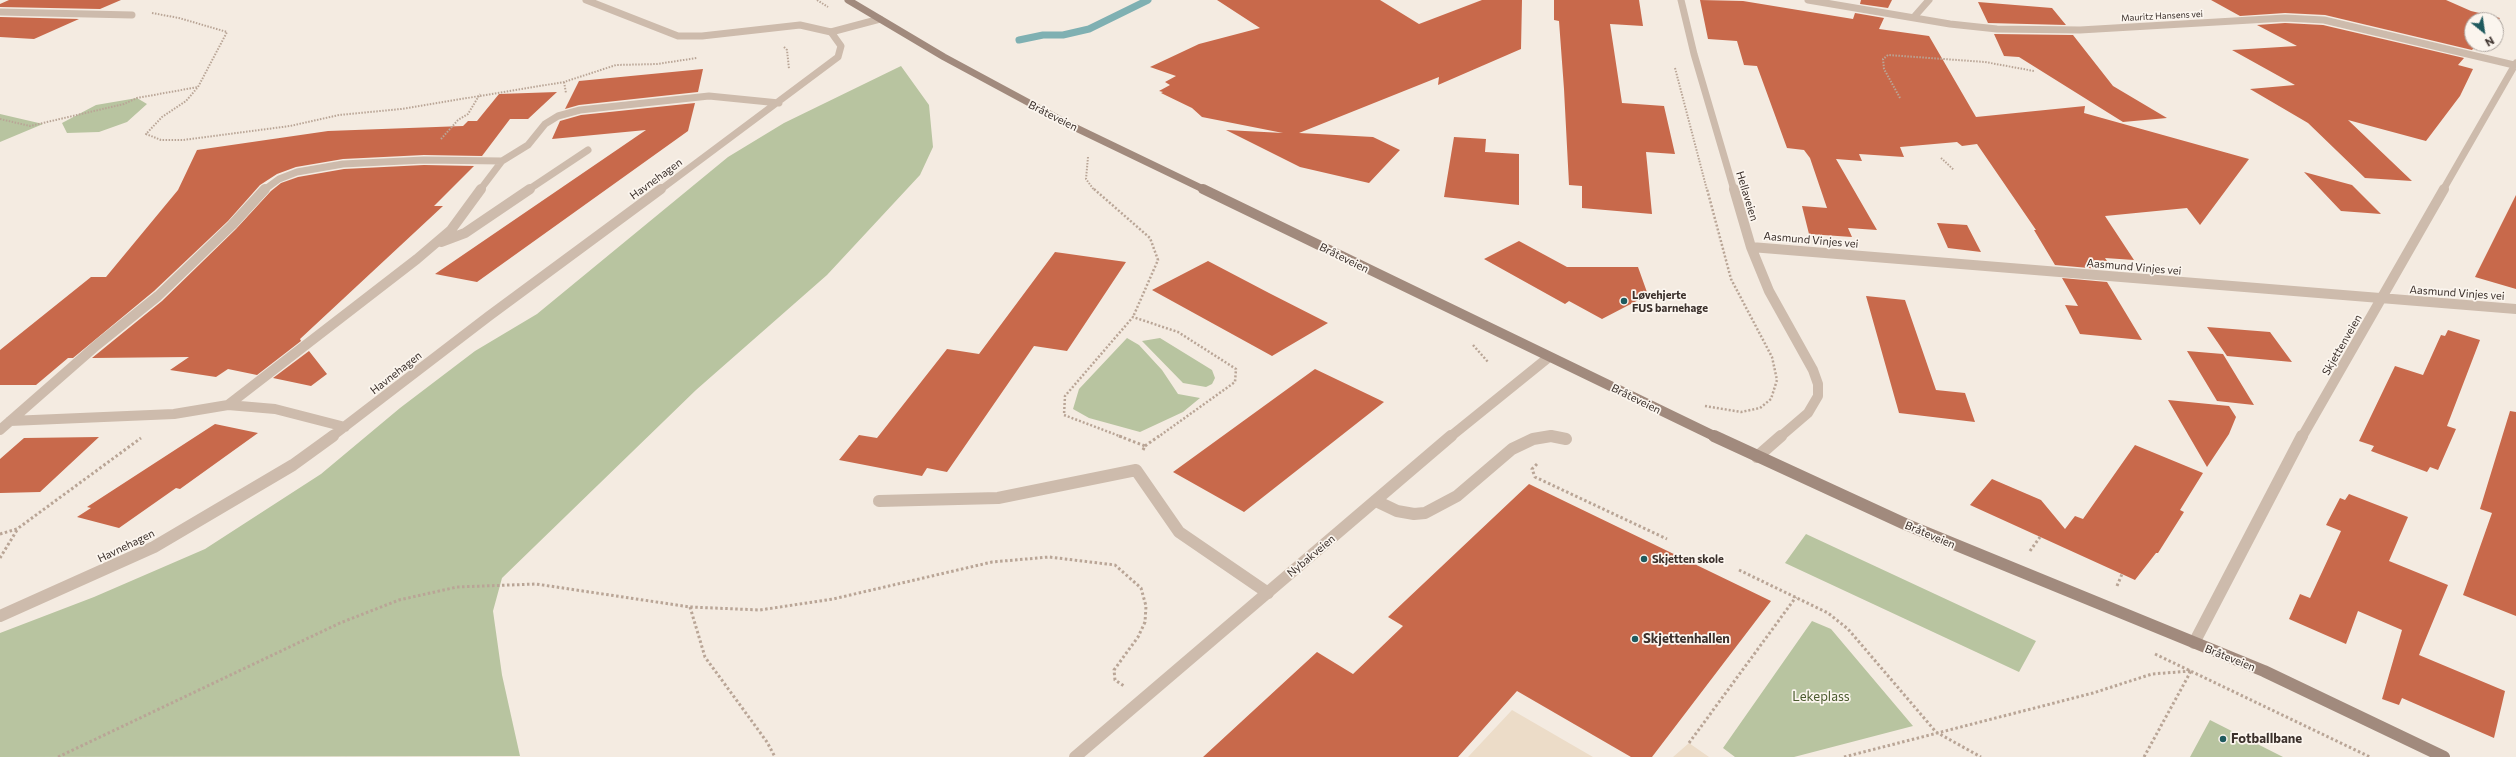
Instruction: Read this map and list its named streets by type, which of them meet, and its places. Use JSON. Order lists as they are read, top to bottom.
{
  "streets": {
    "main road": ["Bråteveien"],
    "street": [
      "Mauritz Hansens vei",
      "Havnehagen",
      "Hellaveien",
      "Aasmund Vinjes vei",
      "Skjettenveien",
      "Nybakveien"
    ]
  },
  "crossings": [
    ["Mauritz Hansens vei", "Skjettenveien"],
    ["Bråteveien", "Hellaveien"],
    ["Bråteveien", "Skjettenveien"],
    ["Bråteveien", "Nybakveien"],
    ["Hellaveien", "Aasmund Vinjes vei"],
    ["Aasmund Vinjes vei", "Skjettenveien"]
  ],
  "parks": ["Lekeplass"],
  "places": [
    "Løvehjerte FUS barnehage",
    "Skjetten skole",
    "Skjettenhallen",
    "Fotballbane"
  ],
  "north": "bottom right"
}
